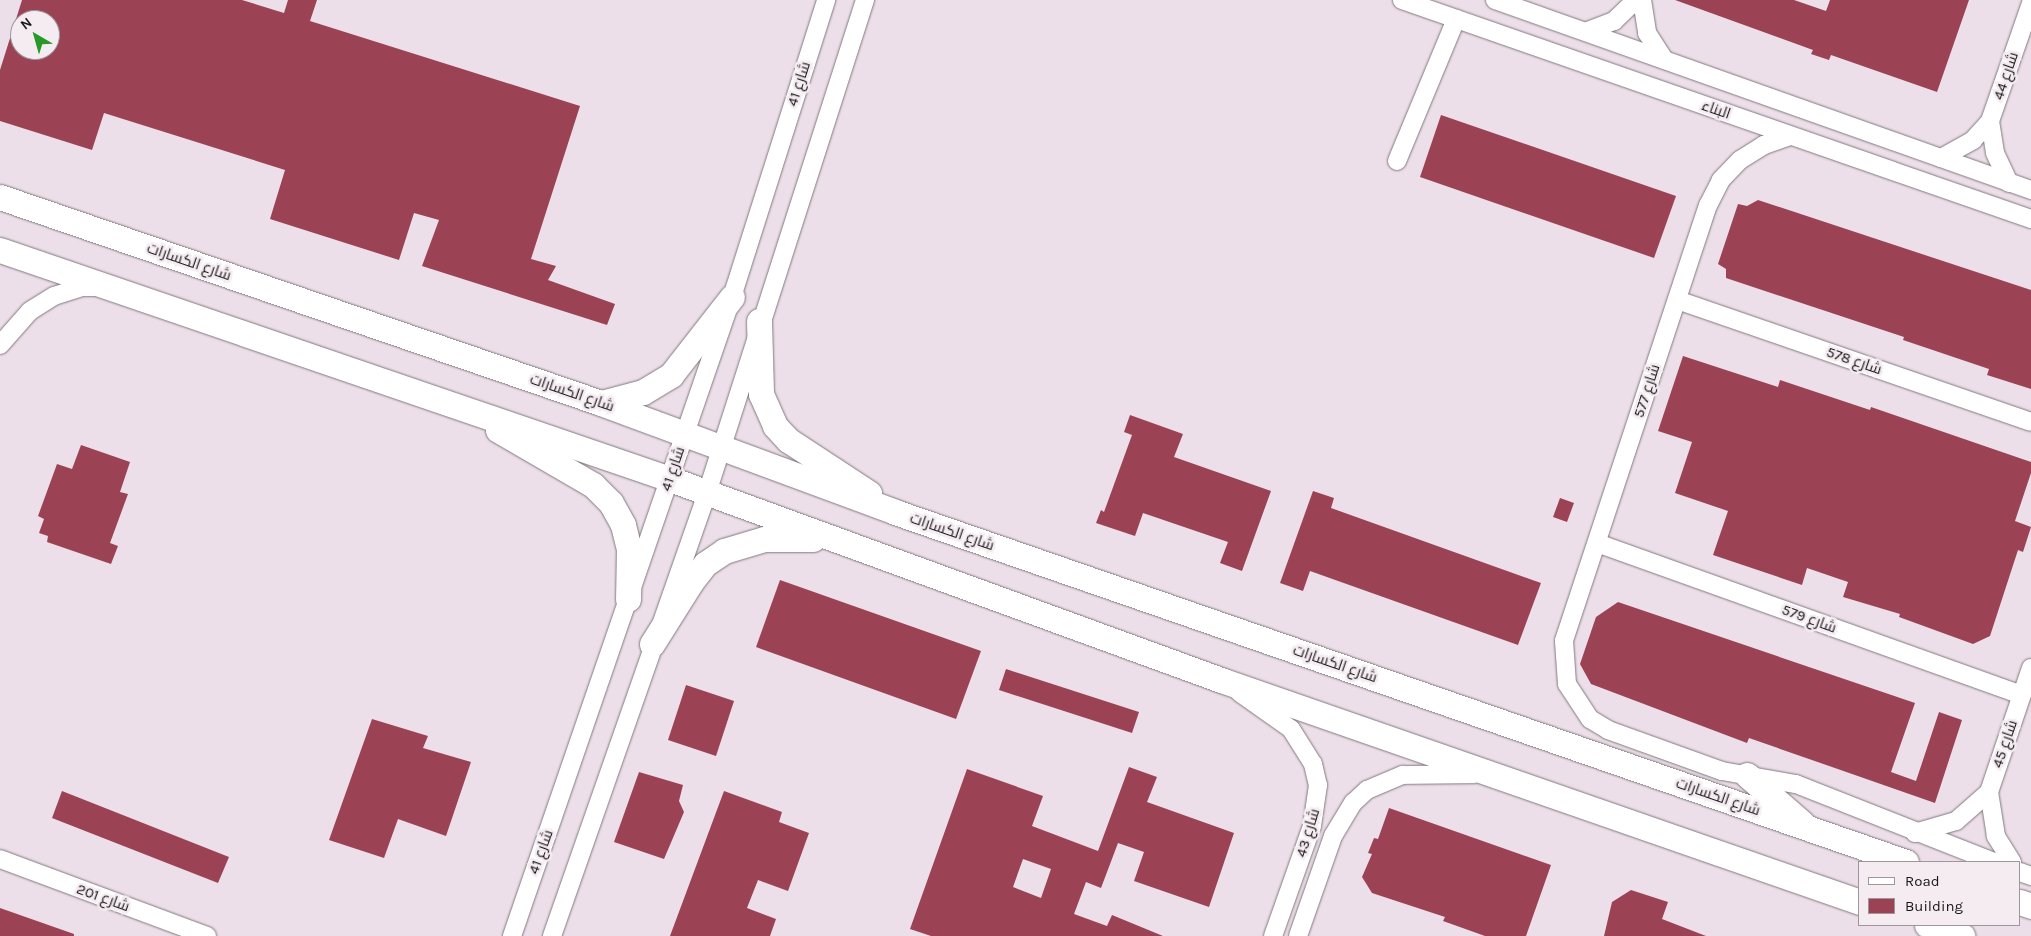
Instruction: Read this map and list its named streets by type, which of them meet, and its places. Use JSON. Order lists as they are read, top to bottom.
{
  "streets": {
    "street": [
      "شارع 44",
      "شارع 41",
      "البناء",
      "شارع الكسارات",
      "شارع 578",
      "شارع 577",
      "شارع 579",
      "شارع 45",
      "شارع 43",
      "شارع 201"
    ]
  },
  "crossings": [
    ["شارع 44", "البناء"],
    ["شارع 41", "شارع الكسارات"],
    ["البناء", "شارع 577"],
    ["شارع الكسارات", "شارع 577"],
    ["شارع الكسارات", "شارع 45"],
    ["شارع 578", "شارع 577"],
    ["شارع 577", "شارع 579"],
    ["شارع 579", "شارع 45"]
  ],
  "legend": ["Road", "Building"],
  "north": "top left"
}
